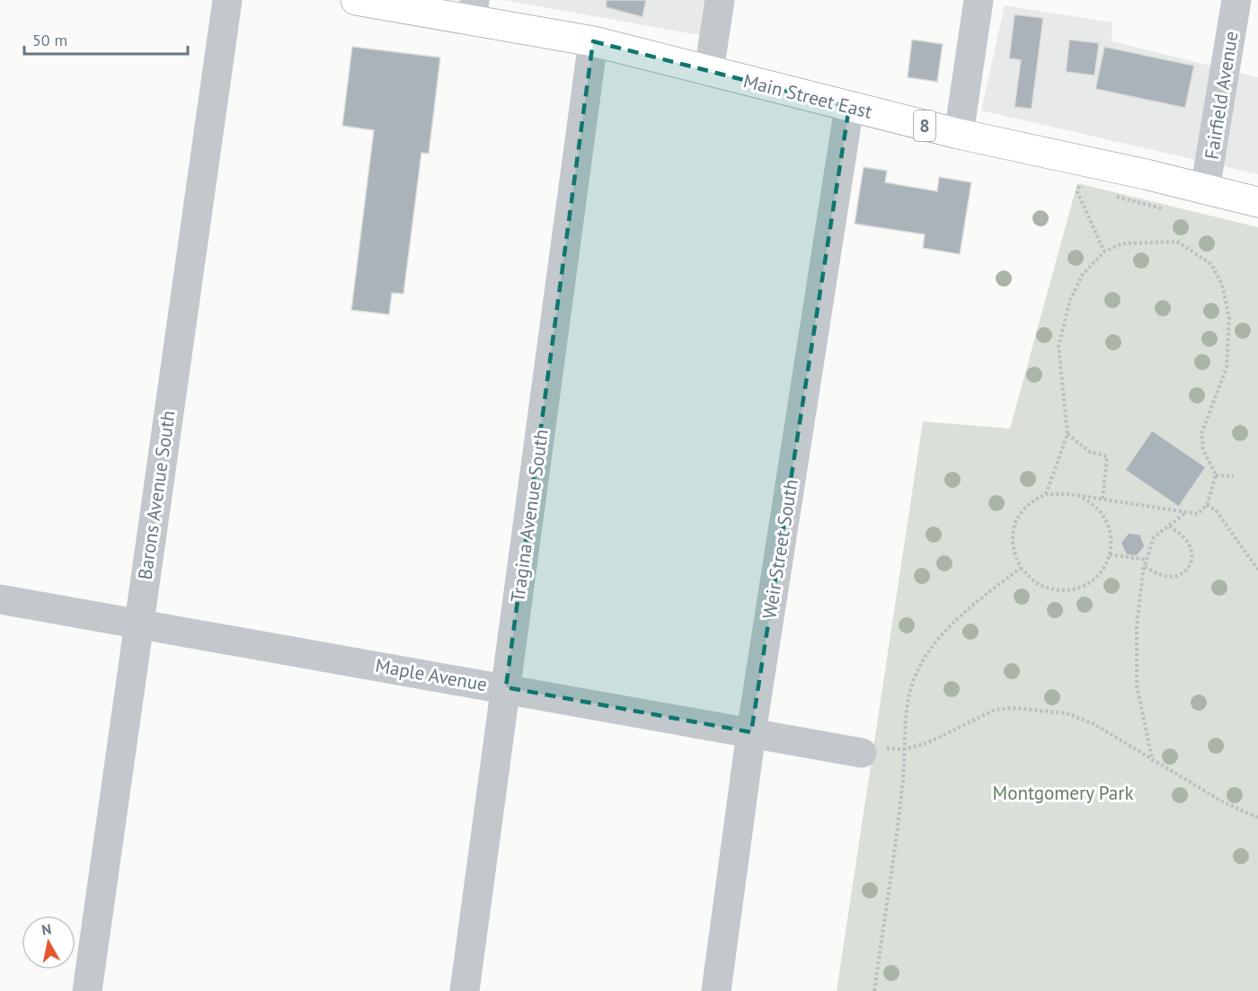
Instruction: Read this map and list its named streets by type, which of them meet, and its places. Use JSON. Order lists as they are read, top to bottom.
{
  "streets": {
    "main road": ["Main Street East", "8"],
    "street": [
      "Fairfield Avenue",
      "Barons Avenue South",
      "Tragina Avenue South",
      "Weir Street South",
      "Maple Avenue"
    ]
  },
  "crossings": [
    ["Fairfield Avenue", "Main Street East"],
    ["Main Street East", "Tragina Avenue South"],
    ["Main Street East", "Weir Street South"],
    ["Barons Avenue South", "Maple Avenue"],
    ["Tragina Avenue South", "Maple Avenue"],
    ["Weir Street South", "Maple Avenue"]
  ],
  "parks": ["Montgomery Park"],
  "scale_bar": "50 m",
  "north": "top"
}
